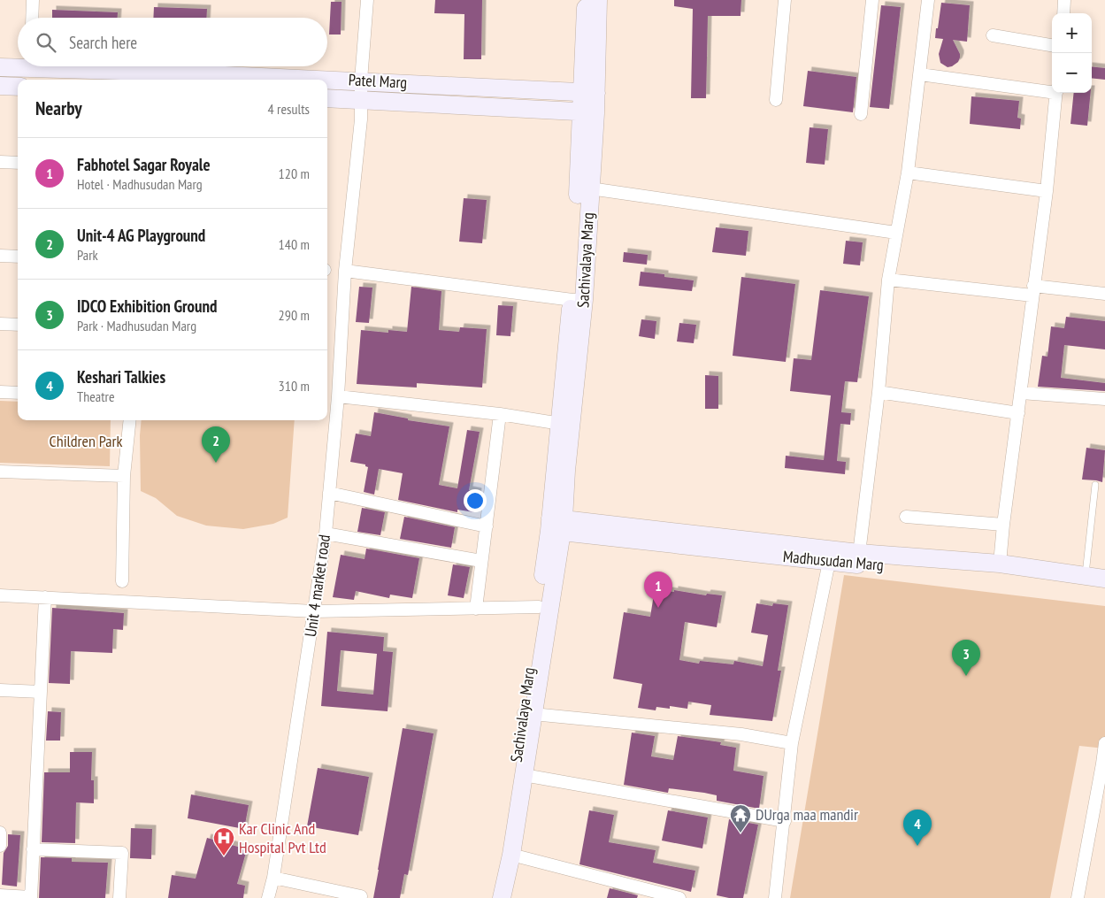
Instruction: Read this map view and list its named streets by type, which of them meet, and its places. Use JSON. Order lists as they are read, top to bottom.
{
  "streets": {
    "main road": ["Patel Marg", "Sachivalaya Marg", "Madhusudan Marg"],
    "street": ["Unit 4 market road"]
  },
  "crossings": [
    ["Patel Marg", "Sachivalaya Marg"],
    ["Patel Marg", "Unit 4 market road"],
    ["Sachivalaya Marg", "Madhusudan Marg"]
  ],
  "parks": ["Children Park"],
  "places": {
    "temple": ["DUrga maa mandir"],
    "hospital": ["Kar Clinic And Hospital Pvt Ltd"]
  },
  "page": {
    "map_buttons": ["+", "−"],
    "search": "Search here",
    "heading": ["Nearby", "4 results"],
    "list": [
      {
        "mark": "1",
        "name": "Fabhotel Sagar Royale",
        "note": "Hotel · Madhusudan Marg",
        "value": "120 m"
      },
      {
        "mark": "2",
        "name": "Unit-4 AG Playground",
        "note": "Park",
        "value": "140 m"
      },
      {
        "mark": "3",
        "name": "IDCO Exhibition Ground",
        "note": "Park · Madhusudan Marg",
        "value": "290 m"
      },
      {
        "mark": "4",
        "name": "Keshari Talkies",
        "note": "Theatre",
        "value": "310 m"
      }
    ],
    "pins": [
      "2",
      "1",
      "3",
      "4"
    ]
  }
}
